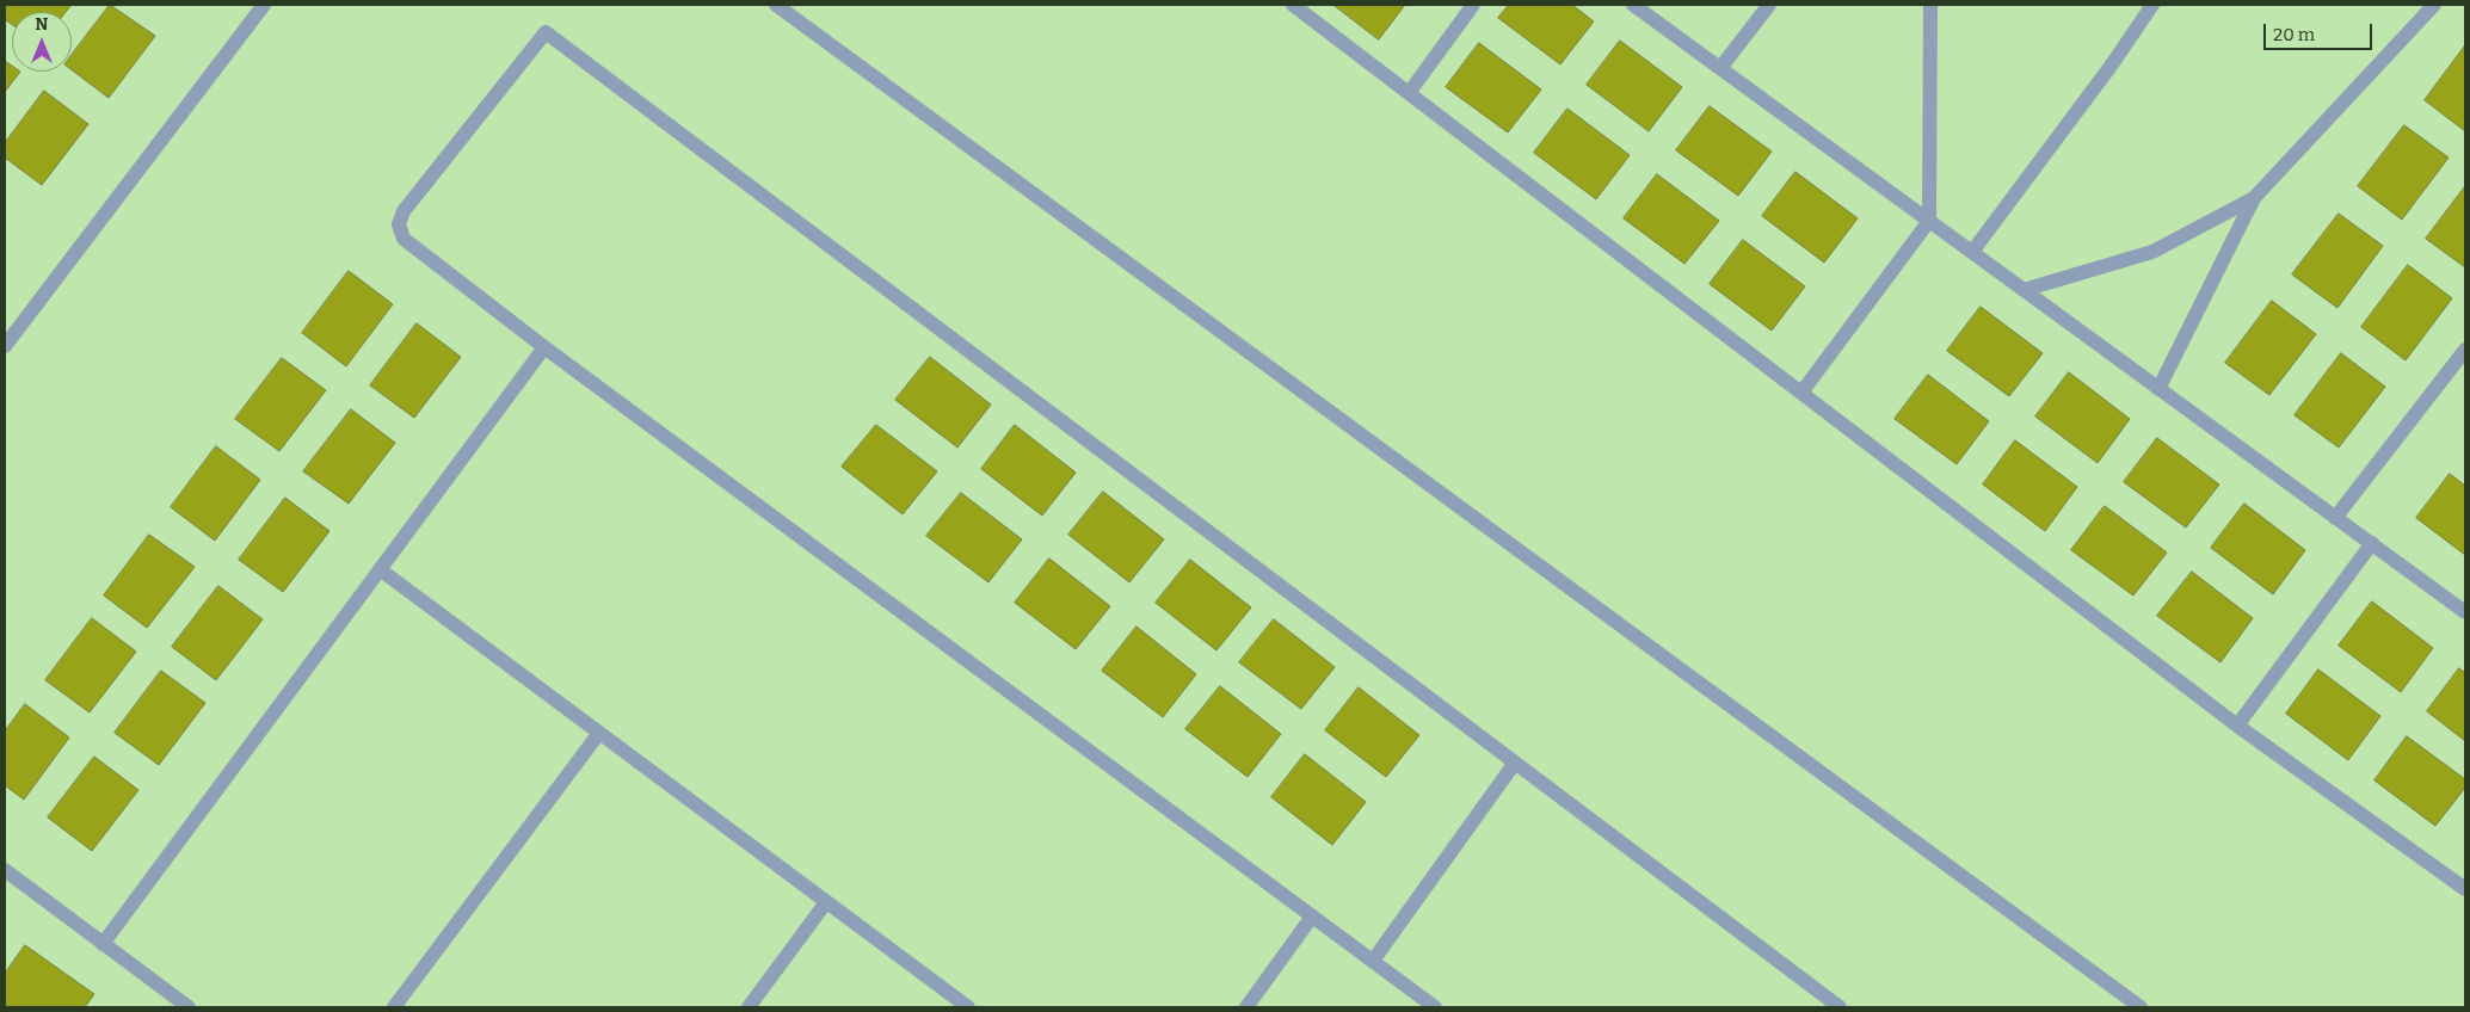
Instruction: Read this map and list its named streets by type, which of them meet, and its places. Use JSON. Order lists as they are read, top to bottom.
{
  "scale_bar": "20 m",
  "north": "top"
}
